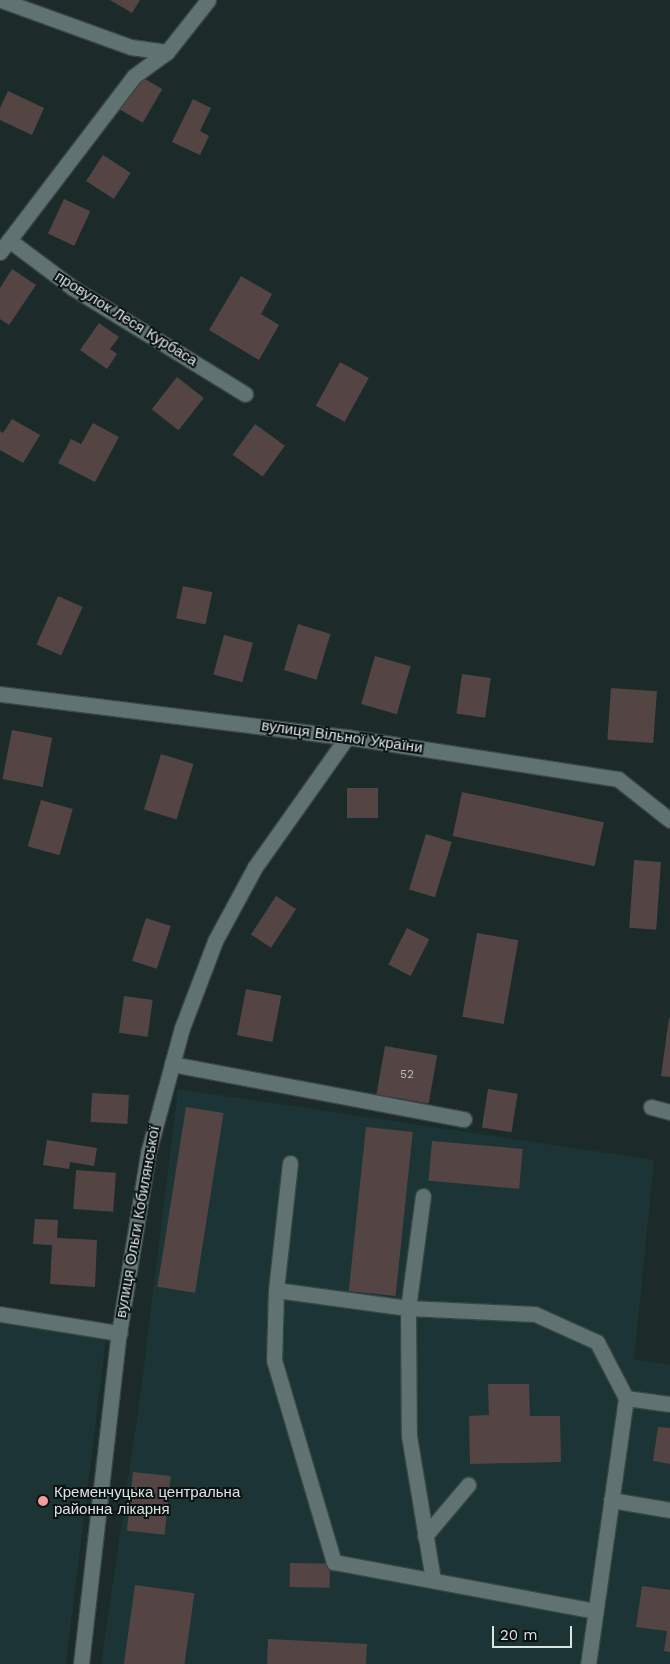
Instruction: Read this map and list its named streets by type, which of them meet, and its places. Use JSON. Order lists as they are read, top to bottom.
{
  "streets": {
    "street": ["провулок Леся Курбаса", "вулиця Вільної України", "вулиця Ольги Кобилянської"]
  },
  "crossings": [
    ["вулиця Вільної України", "вулиця Ольги Кобилянської"]
  ],
  "places": ["Кременчуцька центральна районна лікарня"],
  "house_numbers": ["52"],
  "scale_bar": "20 m"
}
